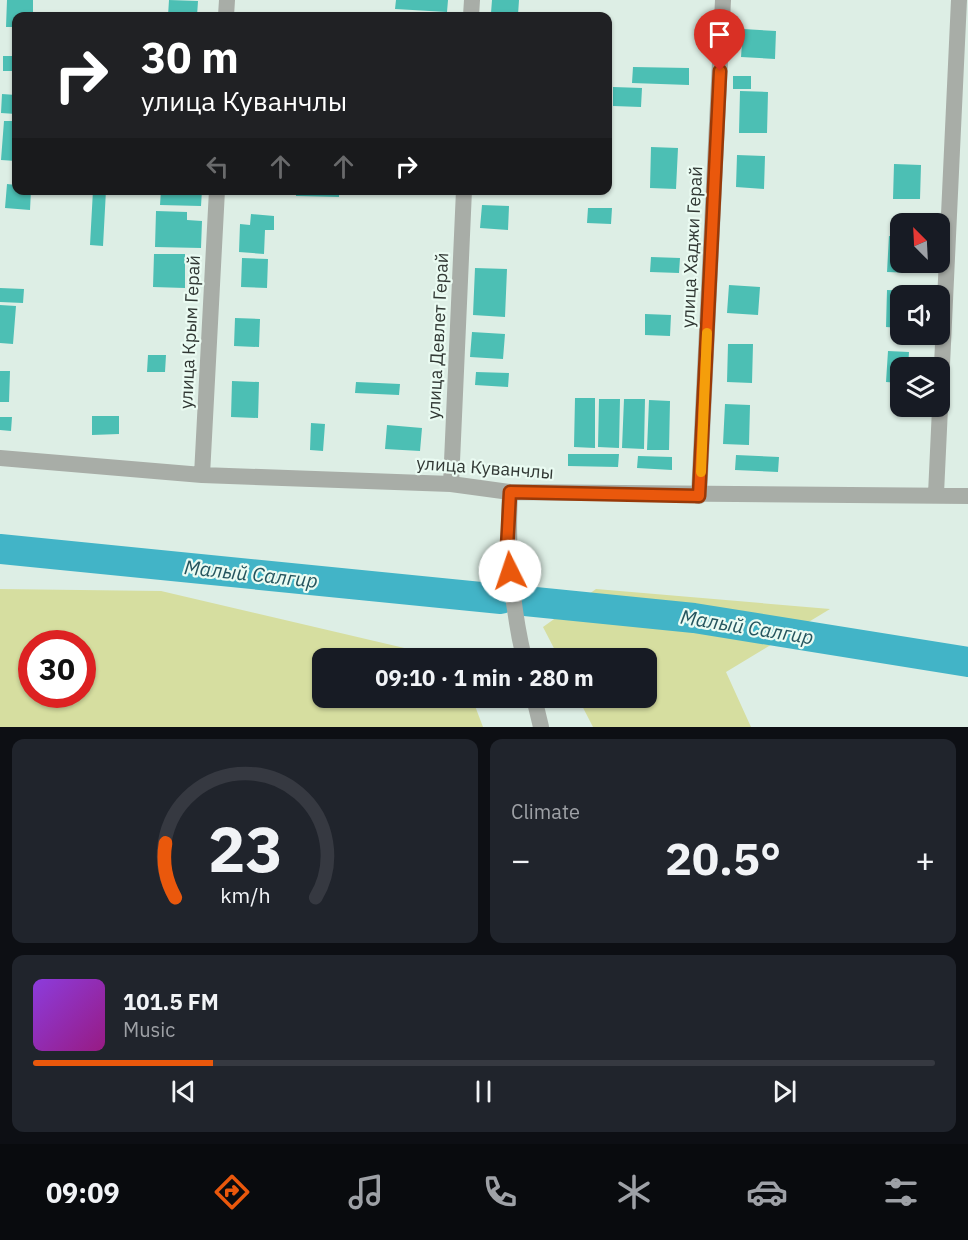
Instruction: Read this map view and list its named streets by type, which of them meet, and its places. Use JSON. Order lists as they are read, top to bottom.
{
  "streets": {
    "street": [
      "улица Хаджи Герай",
      "улица Крым Герай",
      "улица Девлет Герай",
      "улица Куванчлы"
    ]
  },
  "crossings": [
    ["улица Хаджи Герай", "улица Куванчлы"],
    ["улица Крым Герай", "улица Куванчлы"],
    ["улица Девлет Герай", "улица Куванчлы"]
  ],
  "water": ["Малый Салгир"],
  "north": "top left",
  "page": {
    "turn": ["30 m", "улица Куванчлы"],
    "limit": "30",
    "trip": "09:10 · 1 min · 280 m",
    "tile": "Climate",
    "heat": ["−", "20.5°", "+"],
    "song": ["101.5 FM", "Music"],
    "tabs": "09:09",
    "gauge": ["23", "km/h"]
  }
}
